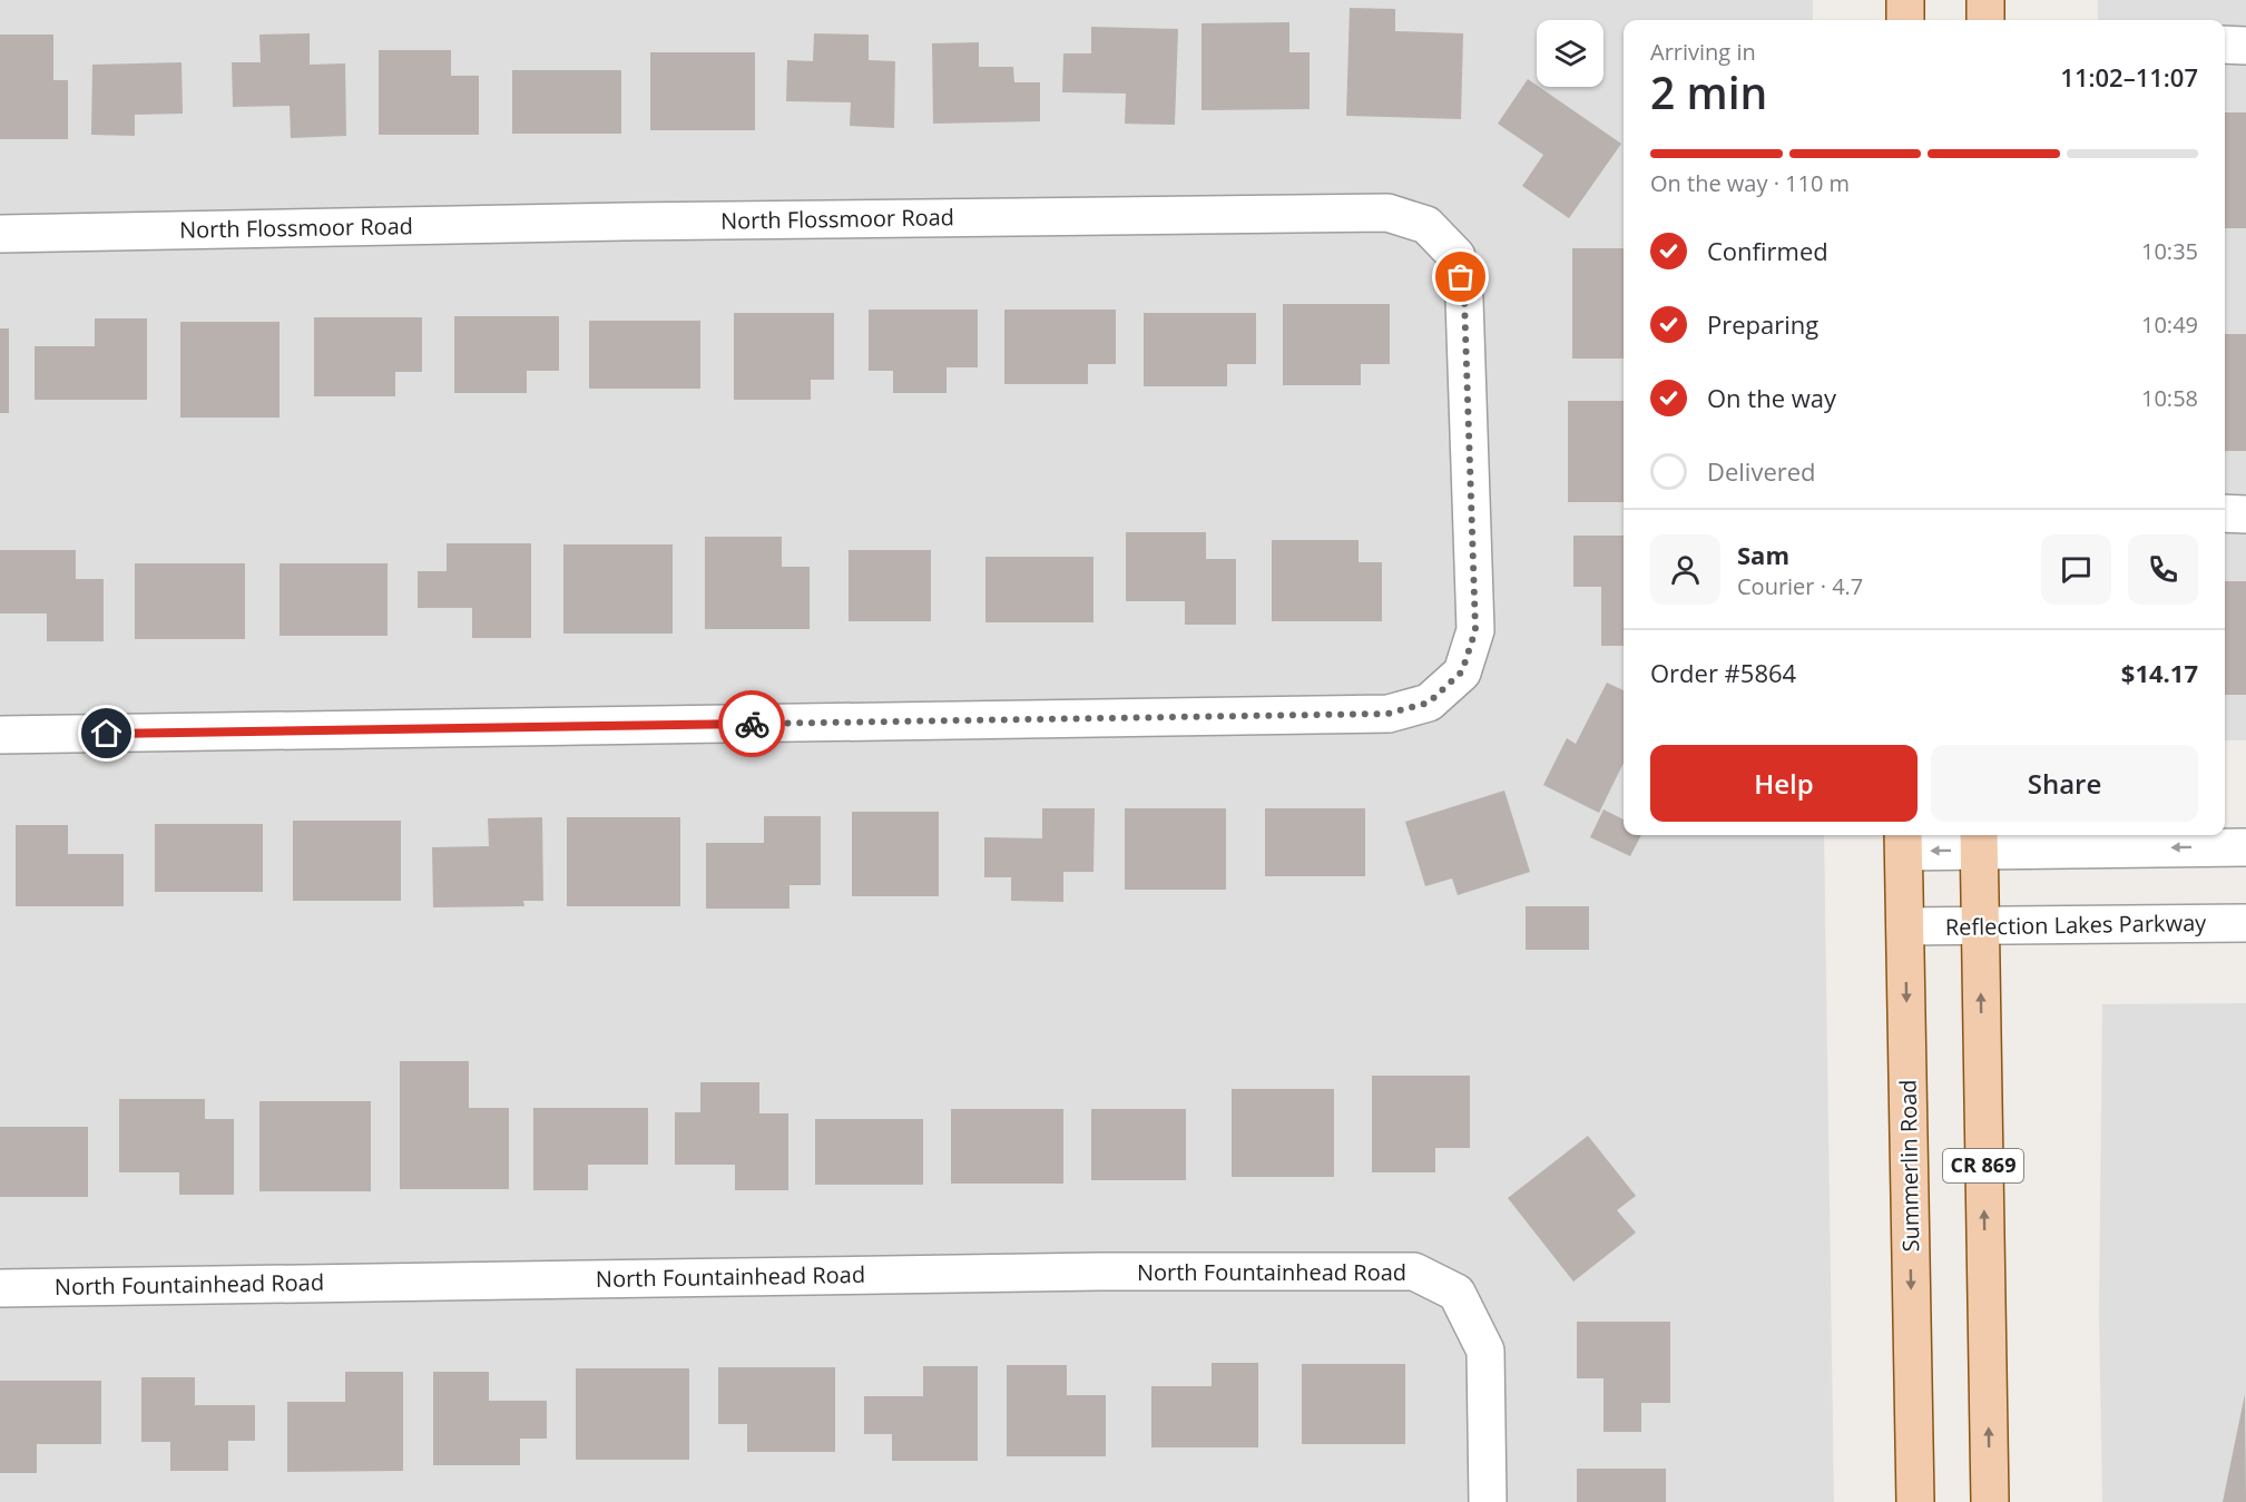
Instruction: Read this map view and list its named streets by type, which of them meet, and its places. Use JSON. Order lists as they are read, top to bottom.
{
  "streets": {
    "main road": ["Summerlin Road", "CR 869"],
    "street": ["North Flossmoor Road", "Reflection Lakes Parkway", "North Fountainhead Road"]
  },
  "crossings": [
    ["Reflection Lakes Parkway", "Summerlin Road"],
    ["Reflection Lakes Parkway", "CR 869"]
  ],
  "page": {
    "heading": ["2 min", "Arriving in", "11:02–11:07"],
    "panel": [
      "Sam",
      "Courier · 4.7",
      "Order #5864",
      "$14.17"
    ],
    "bar": "On the way · 110 m",
    "list": [
      ["Confirmed", "10:35"],
      ["Preparing", "10:49"],
      ["On the way", "10:58"],
      "Delivered"
    ],
    "buttons": ["Help", "Share"]
  }
}
